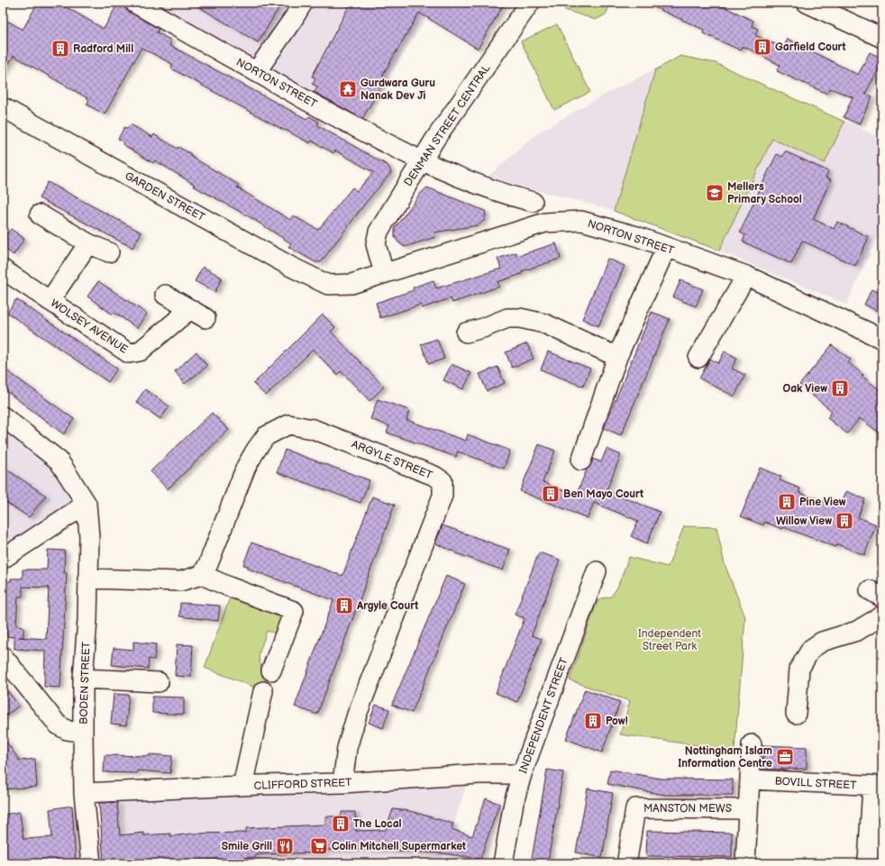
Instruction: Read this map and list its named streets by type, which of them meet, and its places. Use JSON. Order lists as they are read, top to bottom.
{
  "streets": {
    "street": [
      "NORTON STREET",
      "DENMAN STREET CENTRAL",
      "GARDEN STREET",
      "WOLSEY AVENUE",
      "ARGYLE STREET",
      "BODEN STREET",
      "INDEPENDENT STREET",
      "BOVILL STREET",
      "CLIFFORD STREET",
      "MANSTON MEWS"
    ]
  },
  "crossings": [
    ["NORTON STREET", "DENMAN STREET CENTRAL"],
    ["NORTON STREET", "GARDEN STREET"],
    ["ARGYLE STREET", "CLIFFORD STREET"],
    ["BODEN STREET", "CLIFFORD STREET"],
    ["INDEPENDENT STREET", "CLIFFORD STREET"]
  ],
  "parks": ["Independent Street Park"],
  "places": {
    "building": [
      "Garfield Court",
      "Radford Mill",
      "Oak View",
      "Ben Mayo Court",
      "Pine View",
      "Willow View",
      "Argyle Court",
      "Pow!",
      "The Local"
    ],
    "temple": ["Gurdwara Guru Nanak Dev Ji"],
    "school or university": ["Mellers Primary School"],
    "office": ["Nottingham Islam Information Centre"],
    "restaurant": ["Smile Grill"],
    "supermarket": ["Colin Mitchell Supermarket"]
  }
}
